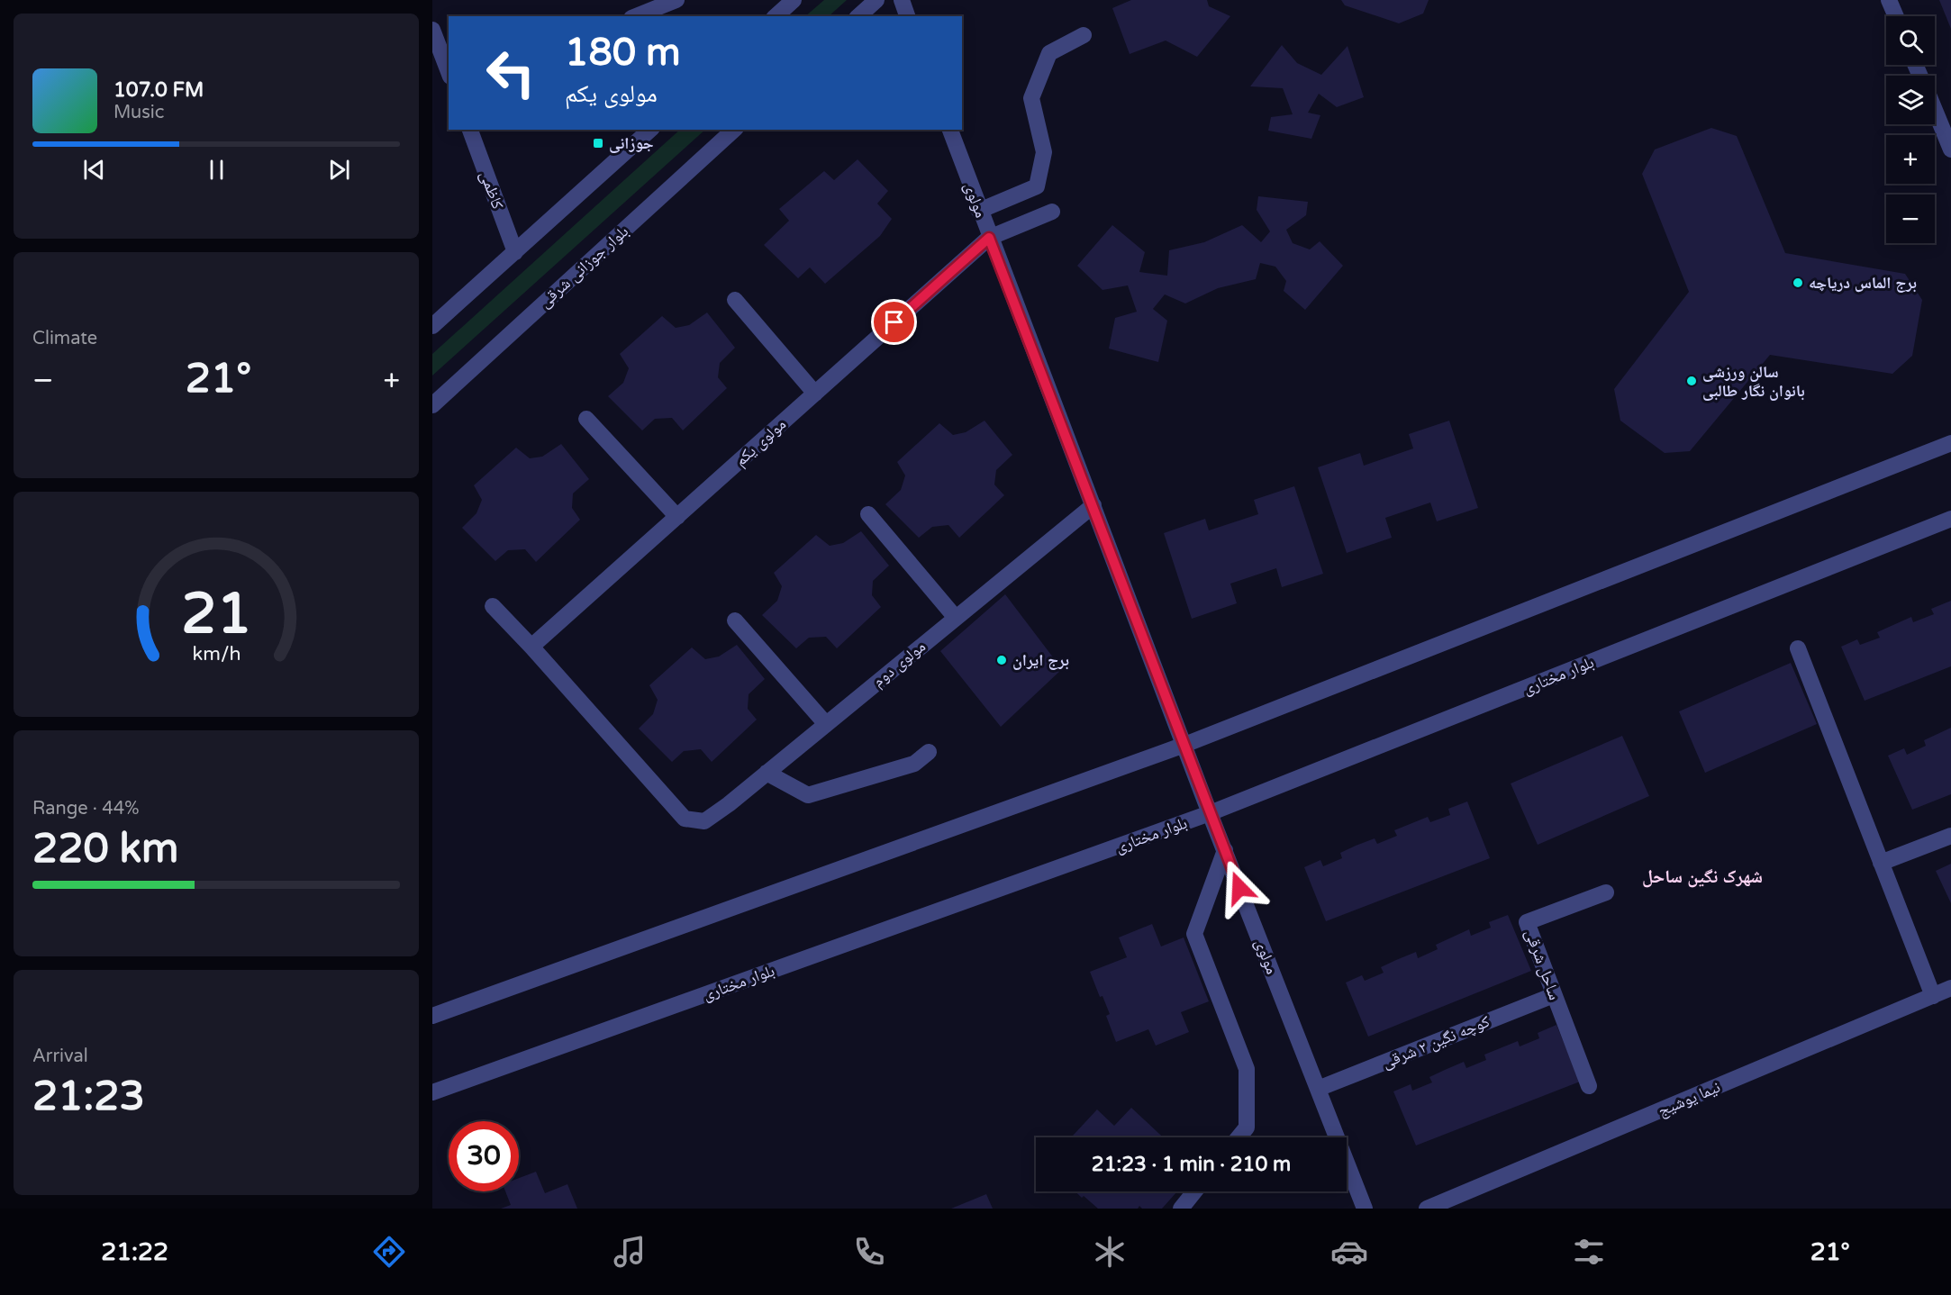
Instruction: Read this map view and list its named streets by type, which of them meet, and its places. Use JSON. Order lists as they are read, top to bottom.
{
  "streets": {
    "street": [
      "کاظمی",
      "مولوی",
      "بلوار جوزانی شرقی",
      "مولوی یکم",
      "مولوی دوم",
      "بلوار مختاری",
      "ساحل شرقی",
      "کوچه نگین ۲ شرقی",
      "نیما یوشیج"
    ]
  },
  "crossings": [
    ["مولوی", "مولوی یکم"],
    ["مولوی", "مولوی دوم"],
    ["مولوی", "بلوار مختاری"],
    ["مولوی", "کوچه نگین ۲ شرقی"],
    ["مولوی یکم", "مولوی دوم"],
    ["ساحل شرقی", "کوچه نگین ۲ شرقی"]
  ],
  "districts": ["شهرک نگین ساحل"],
  "places": {
    "transit": ["جوزانی"],
    "other": ["برج الماس دریاچه", "سالن ورزشی بانوان نگار طالبی", "برج ایران"]
  },
  "page": {
    "map_buttons": ["+", "−"],
    "turn": ["180 m", "مولوی یکم"],
    "song": ["107.0 FM", "Music"],
    "tile": [
      "Climate",
      ["Range · 44%", "220 km"],
      ["Arrival", "21:23"]
    ],
    "heat": ["−", "21°", "+"],
    "limit": "30",
    "trip": "21:23 · 1 min · 210 m",
    "tabs": ["21:22", "21°"],
    "gauge": ["21", "km/h"]
  }
}
